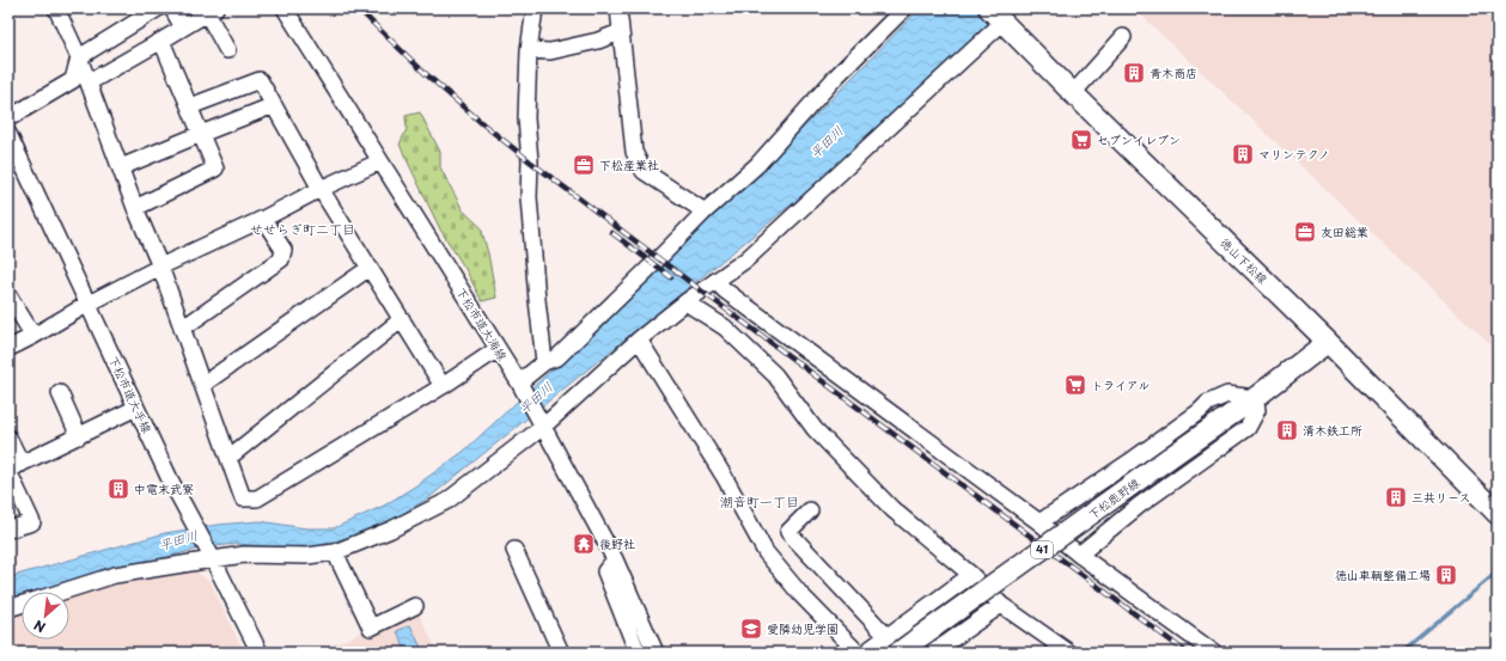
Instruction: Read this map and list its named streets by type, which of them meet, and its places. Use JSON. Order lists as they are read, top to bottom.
{
  "streets": {
    "main road": ["徳山下松線", "下松鹿野線", "41"],
    "street": ["下松市道大海線", "下松市道大手線"]
  },
  "crossings": [
    ["徳山下松線", "下松鹿野線"]
  ],
  "districts": ["せせらぎ町二丁目", "潮音町一丁目"],
  "water": ["平田川"],
  "places": {
    "building": [
      "青木商店",
      "マリンテクノ",
      "清木鉄工所",
      "中電末武寮",
      "三共リース",
      "徳山車輌整備工場"
    ],
    "supermarket": ["セブンイレブン", "トライアル"],
    "office": ["下松産業社", "友田総業"],
    "temple": ["後野社"],
    "school or university": ["愛隣幼児学園"]
  },
  "north": "bottom left"
}
